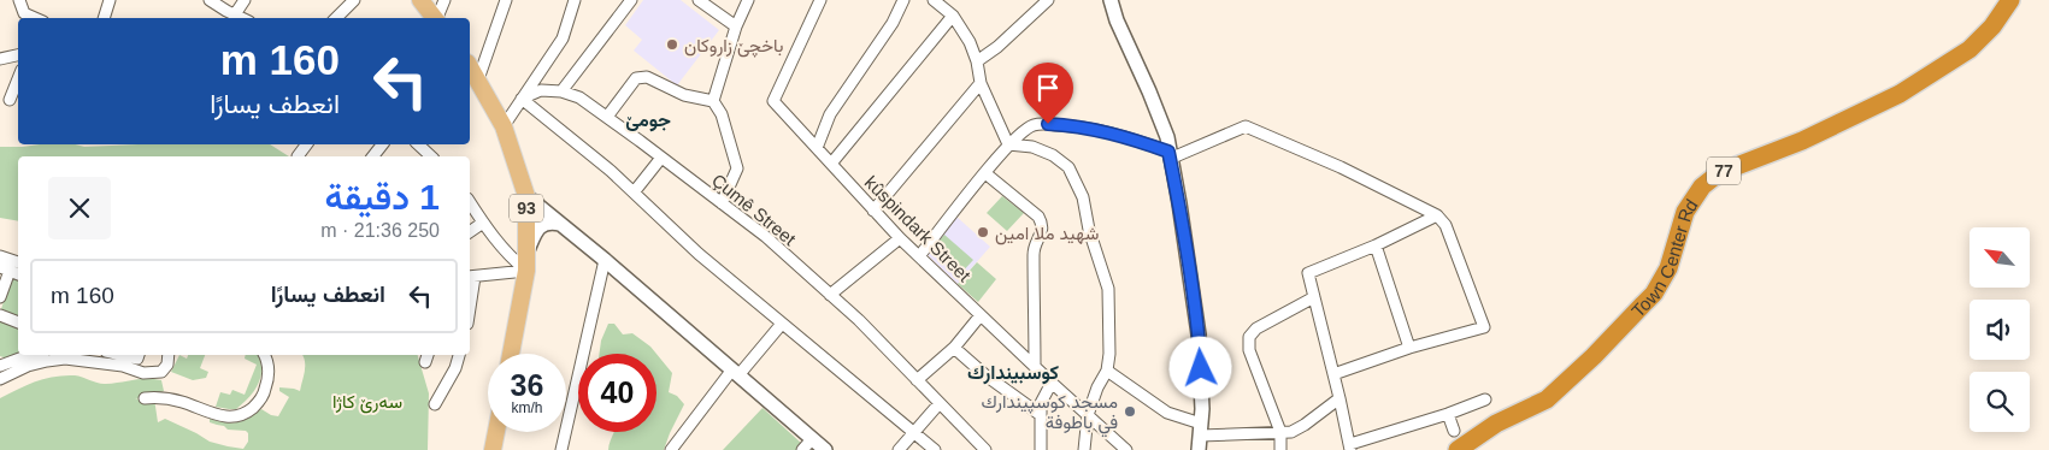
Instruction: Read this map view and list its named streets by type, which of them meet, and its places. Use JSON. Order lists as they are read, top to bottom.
{
  "streets": {
    "highway": ["77", "Town Center Rd"],
    "main road": ["93"],
    "street": ["Çumê Street", "kûspindark Street"]
  },
  "districts": ["جومێ", "كوسبيندارك"],
  "parks": ["سەرێ کاژا"],
  "places": ["باخچێ زاروکان", "شهيد ملا امين", "مسجد كوسپيندارك في باطوفة"],
  "north": "top left",
  "page": {
    "turn": ["160 m", "انعطف يسارًا"],
    "heading": ["1 دقيقة", "250 m · 21:36"],
    "list": [
      {
        "name": "انعطف يسارًا",
        "value": "160 m"
      }
    ],
    "speed": "36 km/h",
    "limit": "40"
  }
}
